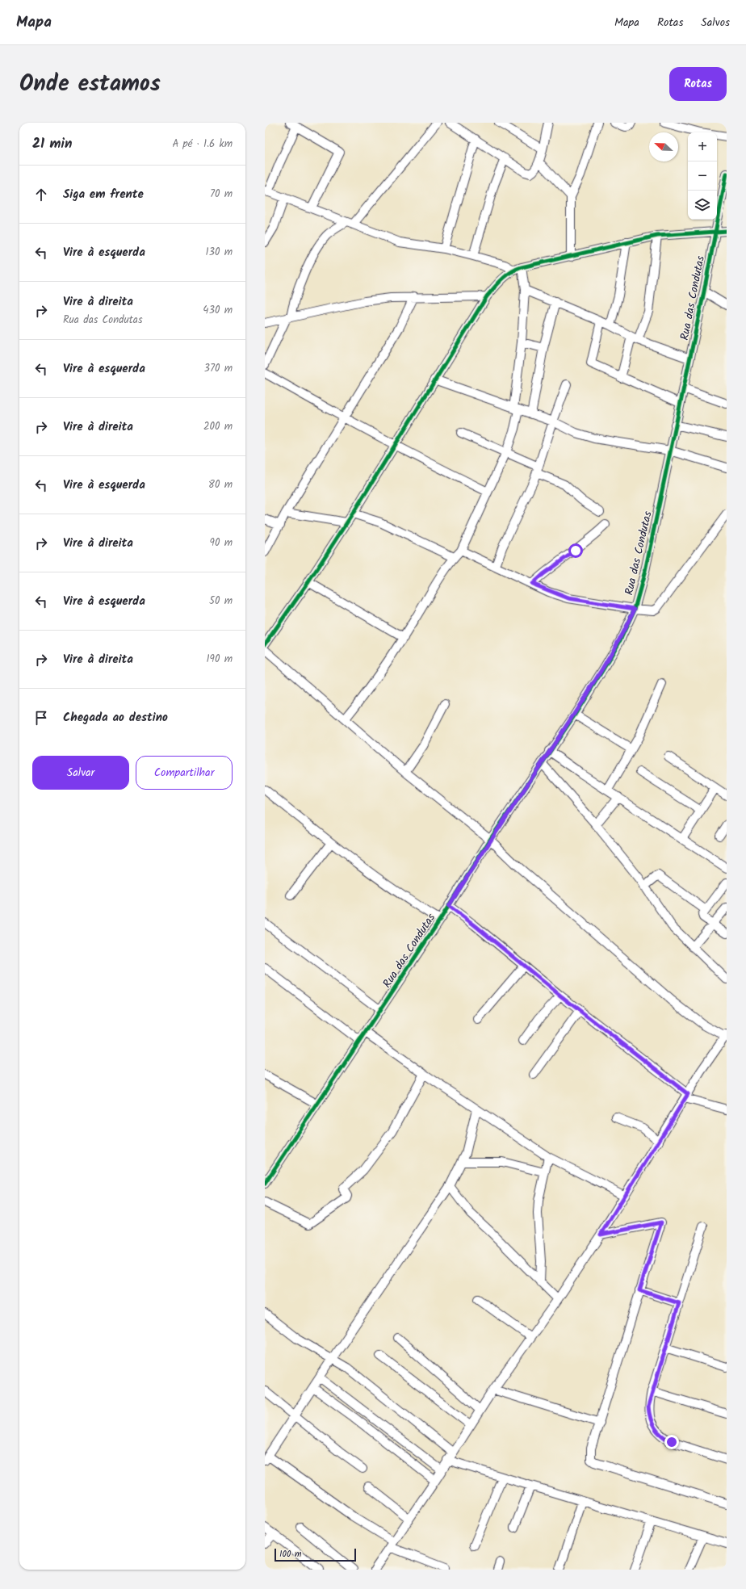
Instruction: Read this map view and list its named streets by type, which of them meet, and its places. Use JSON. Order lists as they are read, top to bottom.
{
  "streets": {
    "street": ["Rua das Condutas"]
  },
  "scale_bar": "100 m",
  "north": "top left",
  "page": {
    "header": "Mapa",
    "nav": ["Mapa", "Rotas", "Salvos"],
    "title": "Onde estamos",
    "buttons": [
      "Rotas",
      ["Salvar", "Compartilhar"]
    ],
    "heading": ["21 min", "A pé · 1.6 km"],
    "map_buttons": ["+", "−"],
    "list": [
      ["Siga em frente", "70 m"],
      ["Vire à esquerda", "130 m"],
      ["Vire à direita", "Rua das Condutas", "430 m"],
      ["Vire à esquerda", "370 m"],
      ["Vire à direita", "200 m"],
      ["Vire à esquerda", "80 m"],
      ["Vire à direita", "90 m"],
      ["Vire à esquerda", "50 m"],
      ["Vire à direita", "190 m"],
      "Chegada ao destino"
    ],
    "scale": "100 m"
  }
}
